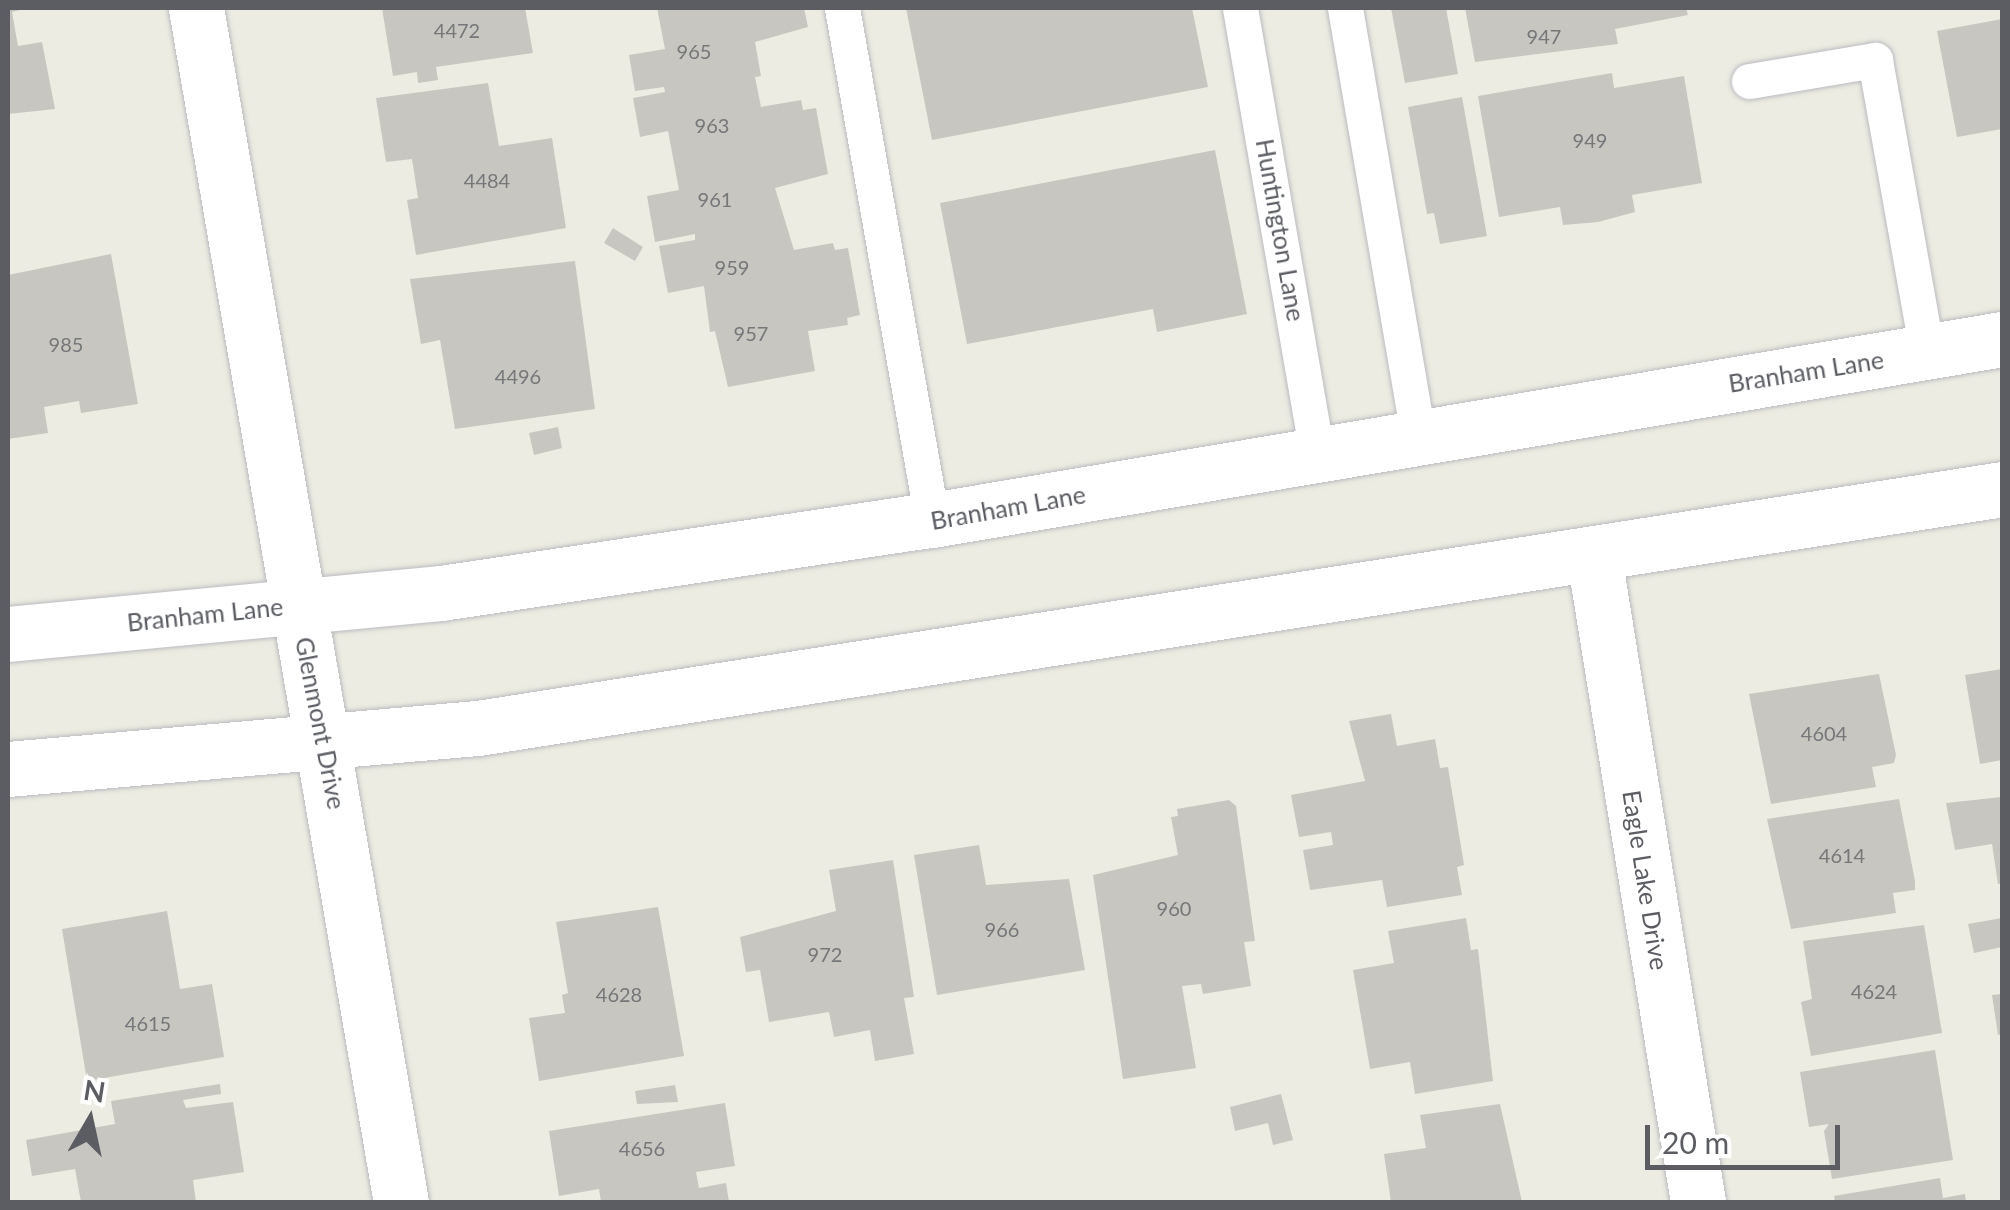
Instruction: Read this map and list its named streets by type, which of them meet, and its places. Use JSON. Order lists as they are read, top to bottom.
{
  "streets": {
    "main road": ["Branham Lane", "Glenmont Drive", "Eagle Lake Drive"],
    "lane": ["Huntington Lane"]
  },
  "crossings": [
    ["Huntington Lane", "Branham Lane"],
    ["Branham Lane", "Glenmont Drive"]
  ],
  "house_numbers": [
    "4472",
    "947",
    "965",
    "963",
    "949",
    "4484",
    "961",
    "959",
    "957",
    "985",
    "4496",
    "4604",
    "4614",
    "960",
    "966",
    "972",
    "4624",
    "4628",
    "4615",
    "4656"
  ],
  "scale_bar": "20 m",
  "north": "top"
}
